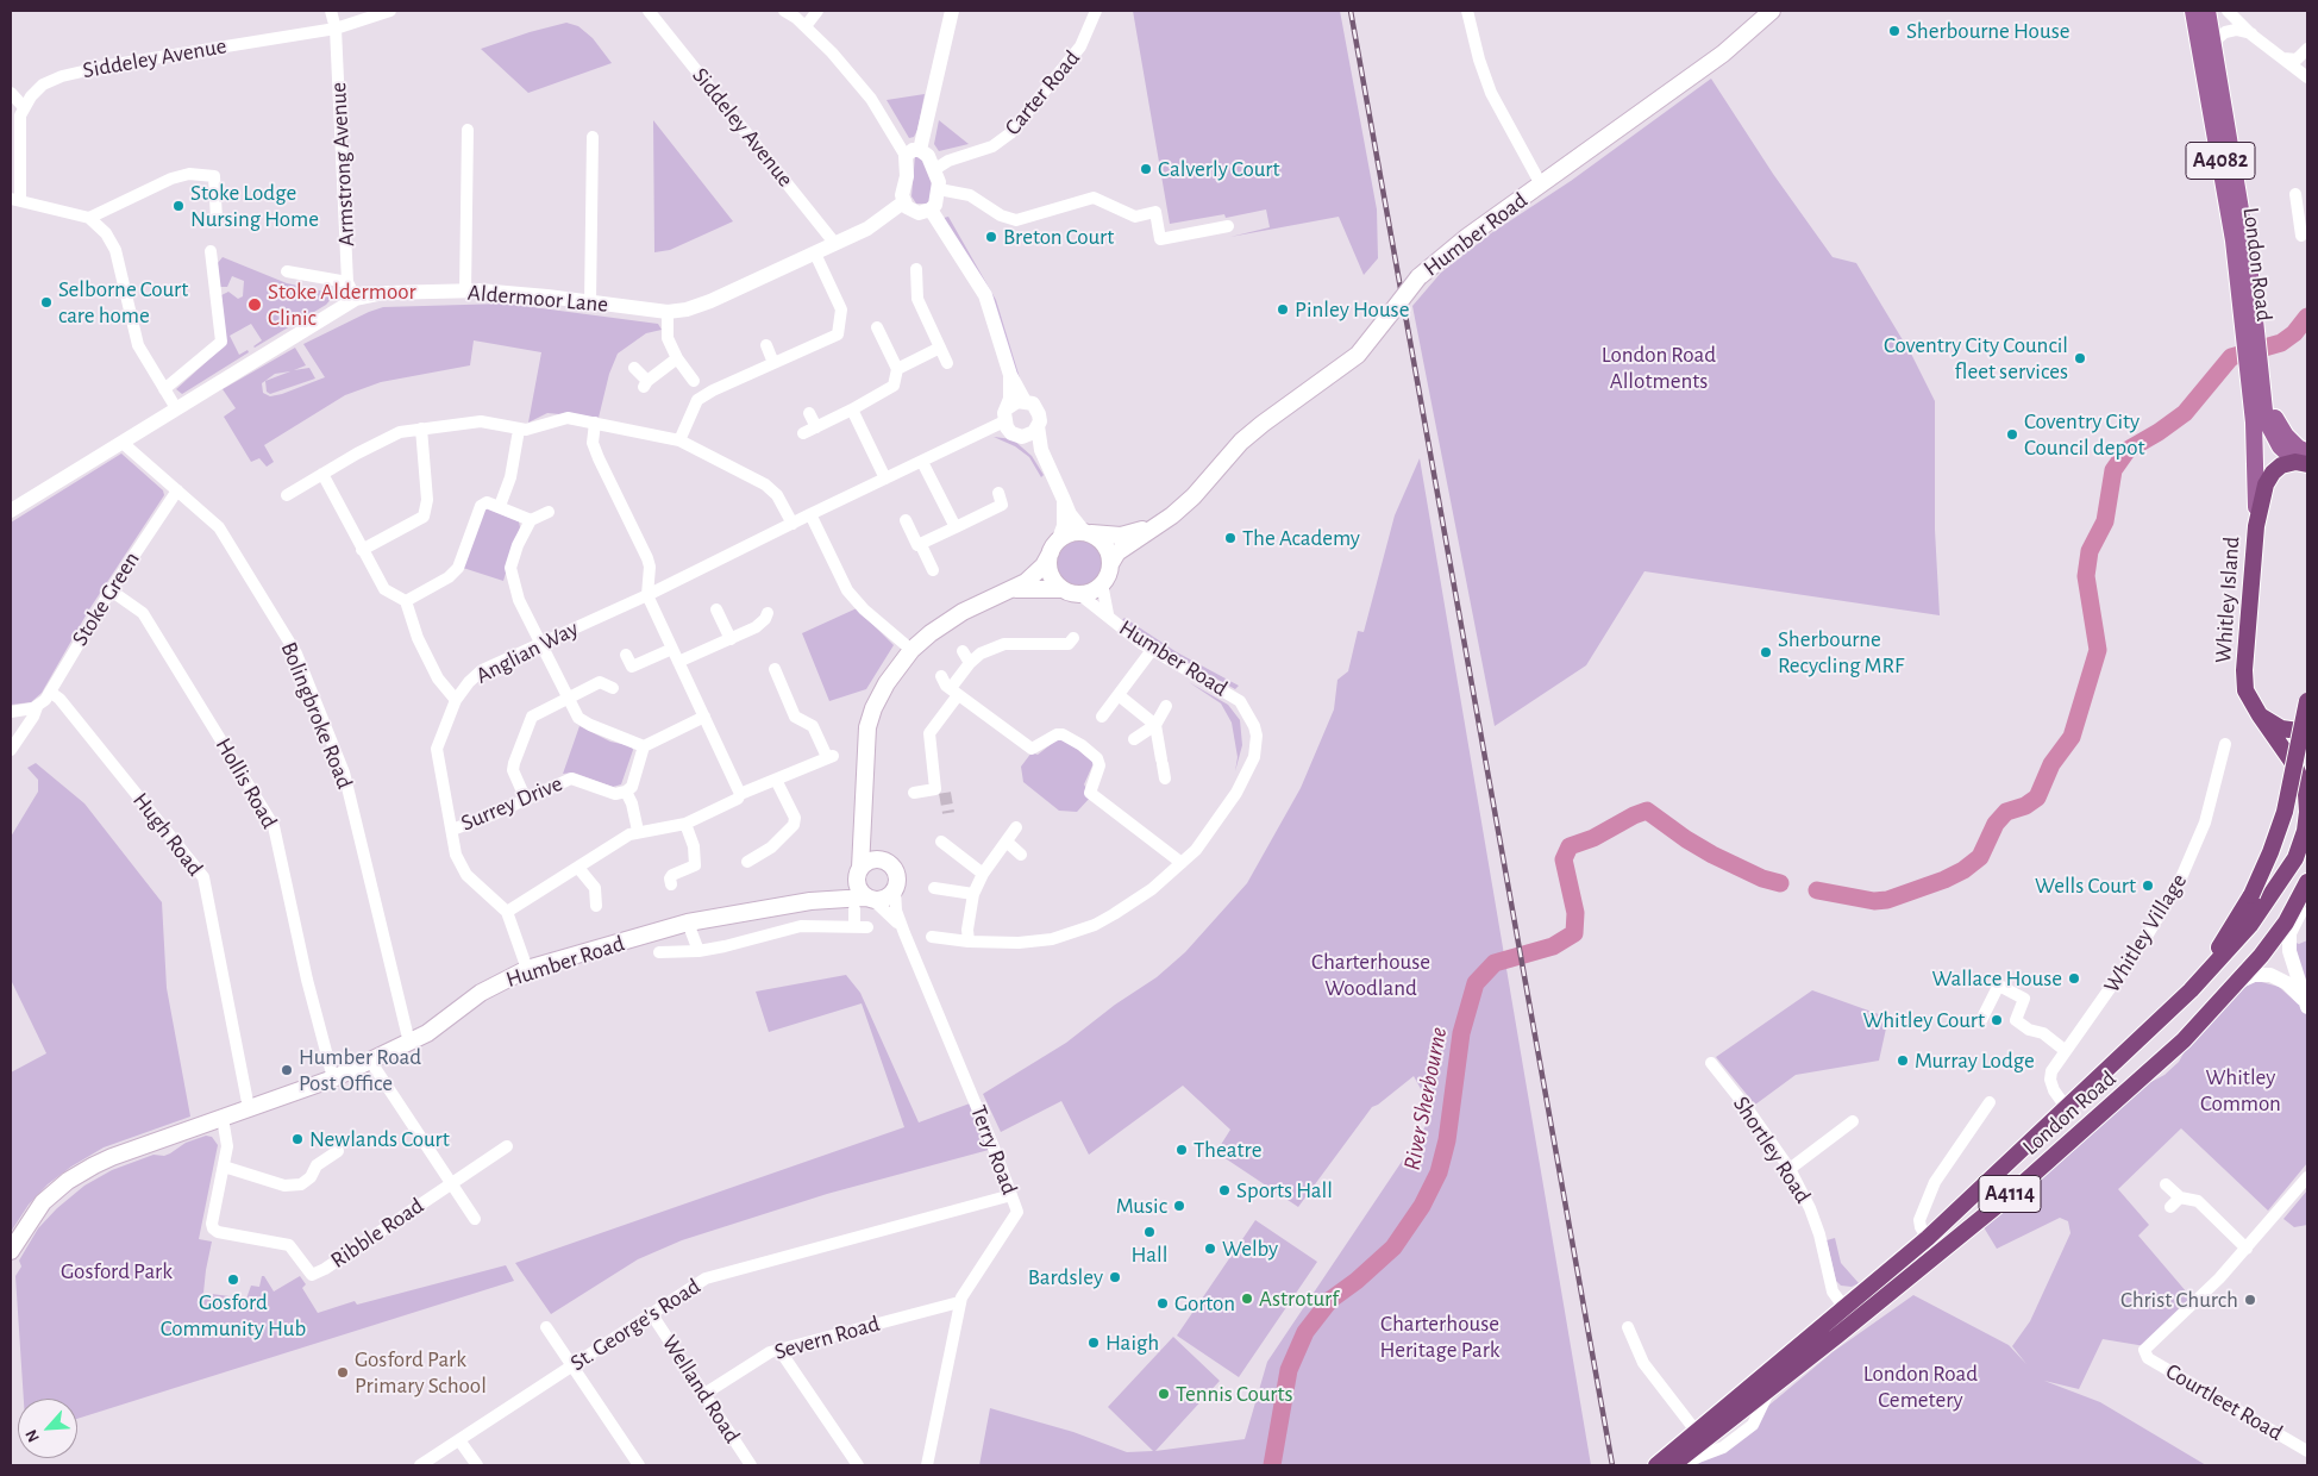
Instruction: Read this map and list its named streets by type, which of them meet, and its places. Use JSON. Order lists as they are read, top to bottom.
{
  "streets": {
    "highway": ["London Road", "Whitley Island", "A4114"],
    "main road": ["A4082", "Humber Road"],
    "street": [
      "Siddeley Avenue",
      "Carter Road",
      "Armstrong Avenue",
      "Aldermoor Lane",
      "Stoke Green",
      "Anglian Way",
      "Bolingbroke Road",
      "Hollis Road",
      "Surrey Drive",
      "Hugh Road",
      "Whitley Village",
      "Terry Road",
      "Shortley Road",
      "Ribble Road",
      "St. George's Road",
      "Severn Road",
      "Welland Road",
      "Courtleet Road"
    ]
  },
  "crossings": [
    ["Siddeley Avenue", "Armstrong Avenue"],
    ["Siddeley Avenue", "Aldermoor Lane"],
    ["Armstrong Avenue", "Aldermoor Lane"],
    ["Humber Road", "Anglian Way"],
    ["Humber Road", "Bolingbroke Road"],
    ["Humber Road", "Hollis Road"],
    ["Humber Road", "Hugh Road"],
    ["Humber Road", "Terry Road"],
    ["London Road", "Whitley Island"],
    ["London Road", "Whitley Village"],
    ["London Road", "Shortley Road"],
    ["Stoke Green", "Bolingbroke Road"],
    ["Stoke Green", "Hollis Road"],
    ["Stoke Green", "Hugh Road"],
    ["Anglian Way", "Surrey Drive"],
    ["Terry Road", "St. George's Road"],
    ["Terry Road", "Severn Road"],
    ["St. George's Road", "Welland Road"],
    ["Severn Road", "Welland Road"]
  ],
  "water": ["River Sherbourne"],
  "parks": [
    "London Road Allotments",
    "Charterhouse Woodland",
    "Whitley Common",
    "Gosford Park",
    "Charterhouse Heritage Park",
    "London Road Cemetery"
  ],
  "places": [
    "Sherbourne House",
    "Calverly Court",
    "Stoke Lodge Nursing Home",
    "Breton Court",
    "Selborne Court care home",
    "Stoke Aldermoor Clinic",
    "Pinley House",
    "Coventry City Council fleet services",
    "Coventry City Council depot",
    "The Academy",
    "Sherbourne Recycling MRF",
    "Wells Court",
    "Wallace House",
    "Whitley Court",
    "Murray Lodge",
    "Humber Road Post Office",
    "Newlands Court",
    "Theatre",
    "Sports Hall",
    "Music",
    "Hall",
    "Welby",
    "Bardsley",
    "Gosford Community Hub",
    "Astroturf",
    "Christ Church",
    "Gorton",
    "Haigh",
    "Gosford Park Primary School",
    "Tennis Courts"
  ],
  "north": "bottom left"
}
